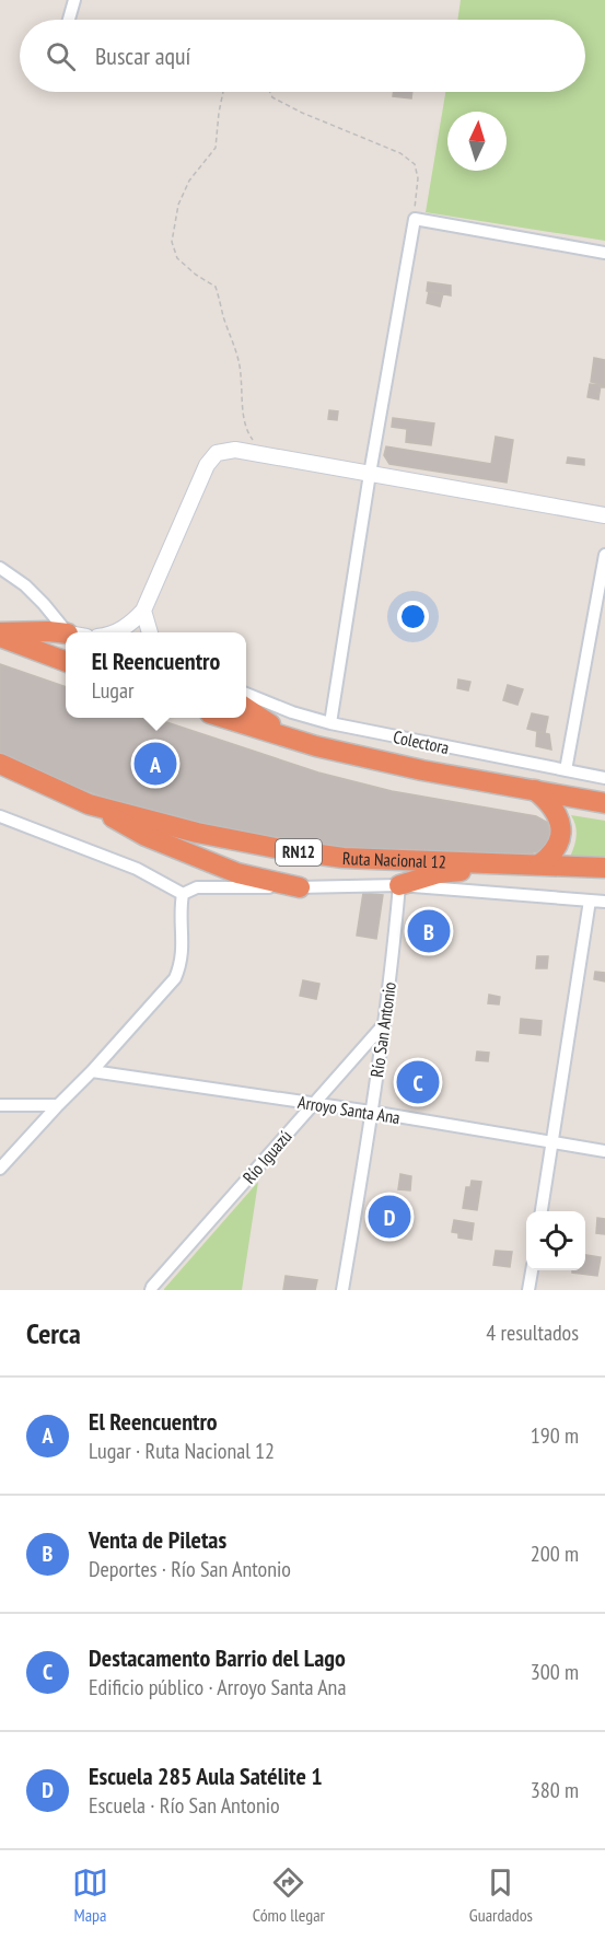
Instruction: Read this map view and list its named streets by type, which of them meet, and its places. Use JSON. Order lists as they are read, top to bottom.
{
  "streets": {
    "highway": ["RN12", "Ruta Nacional 12"],
    "street": [
      "Colectora",
      "Río San Antonio",
      "Arroyo Santa Ana",
      "Río Iguazú"
    ]
  },
  "crossings": [
    ["Río San Antonio", "Arroyo Santa Ana"],
    ["Río San Antonio", "Río Iguazú"],
    ["Arroyo Santa Ana", "Río Iguazú"]
  ],
  "north": "top",
  "page": {
    "search": "Buscar aquí",
    "popup": ["El Reencuentro", "Lugar"],
    "pins": [
      "A",
      "B",
      "C",
      "D"
    ],
    "heading": ["Cerca", "4 resultados"],
    "list": [
      {
        "mark": "A",
        "name": "El Reencuentro",
        "note": "Lugar · Ruta Nacional 12",
        "value": "190 m"
      },
      {
        "mark": "B",
        "name": "Venta de Piletas",
        "note": "Deportes · Río San Antonio",
        "value": "200 m"
      },
      {
        "mark": "C",
        "name": "Destacamento Barrio del Lago",
        "note": "Edificio público · Arroyo Santa Ana",
        "value": "300 m"
      },
      {
        "mark": "D",
        "name": "Escuela 285 Aula Satélite 1",
        "note": "Escuela · Río San Antonio",
        "value": "380 m"
      }
    ],
    "nav": ["Mapa", "Cómo llegar", "Guardados"]
  }
}
